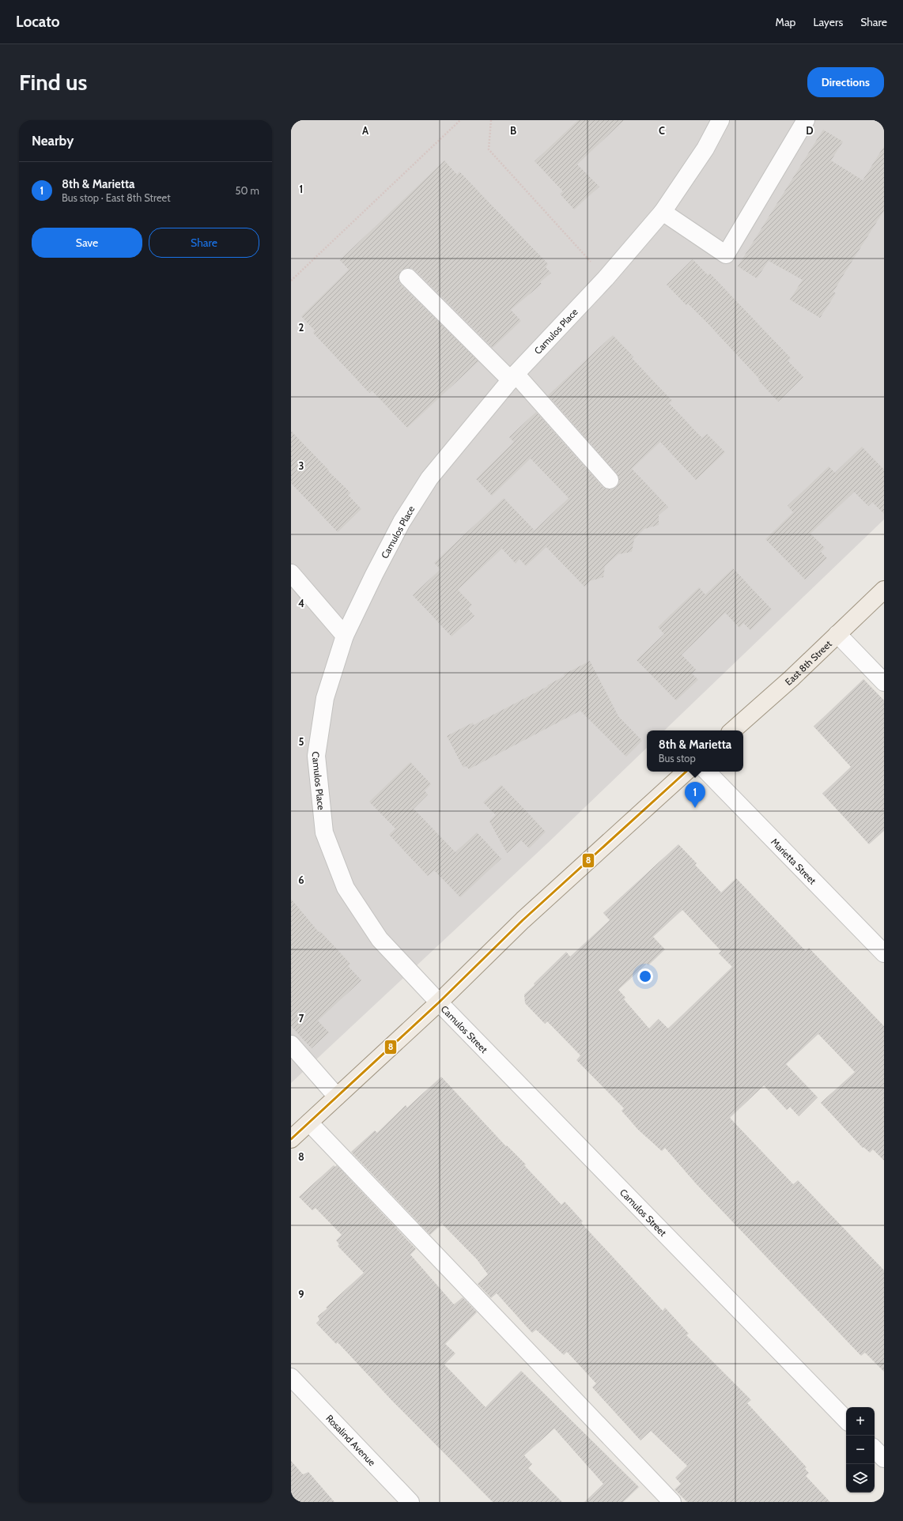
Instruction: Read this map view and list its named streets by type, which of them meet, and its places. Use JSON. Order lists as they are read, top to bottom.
{
  "streets": {
    "main road": ["East 8th Street"],
    "street": [
      "Camulos Place",
      "Marietta Street",
      "Camulos Street",
      "Rosalind Avenue"
    ]
  },
  "crossings": [
    ["Camulos Place", "Camulos Street"]
  ],
  "lines": ["transit line 8"],
  "page": {
    "header": "Locato",
    "nav": ["Map", "Layers", "Share"],
    "buttons": [
      "Directions",
      ["Save", "Share"]
    ],
    "title": "Find us",
    "heading": "Nearby",
    "list": [
      {
        "mark": "1",
        "name": "8th & Marietta",
        "note": "Bus stop · East 8th Street",
        "value": "50 m"
      }
    ],
    "popup": ["8th & Marietta", "Bus stop"],
    "pins": "1",
    "map_buttons": ["+", "−"]
  },
  "grid": {
    "columns": [
      "A",
      "B",
      "C",
      "D"
    ],
    "rows": [
      "1",
      "2",
      "3",
      "4",
      "5",
      "6",
      "7",
      "8",
      "9"
    ]
  }
}
